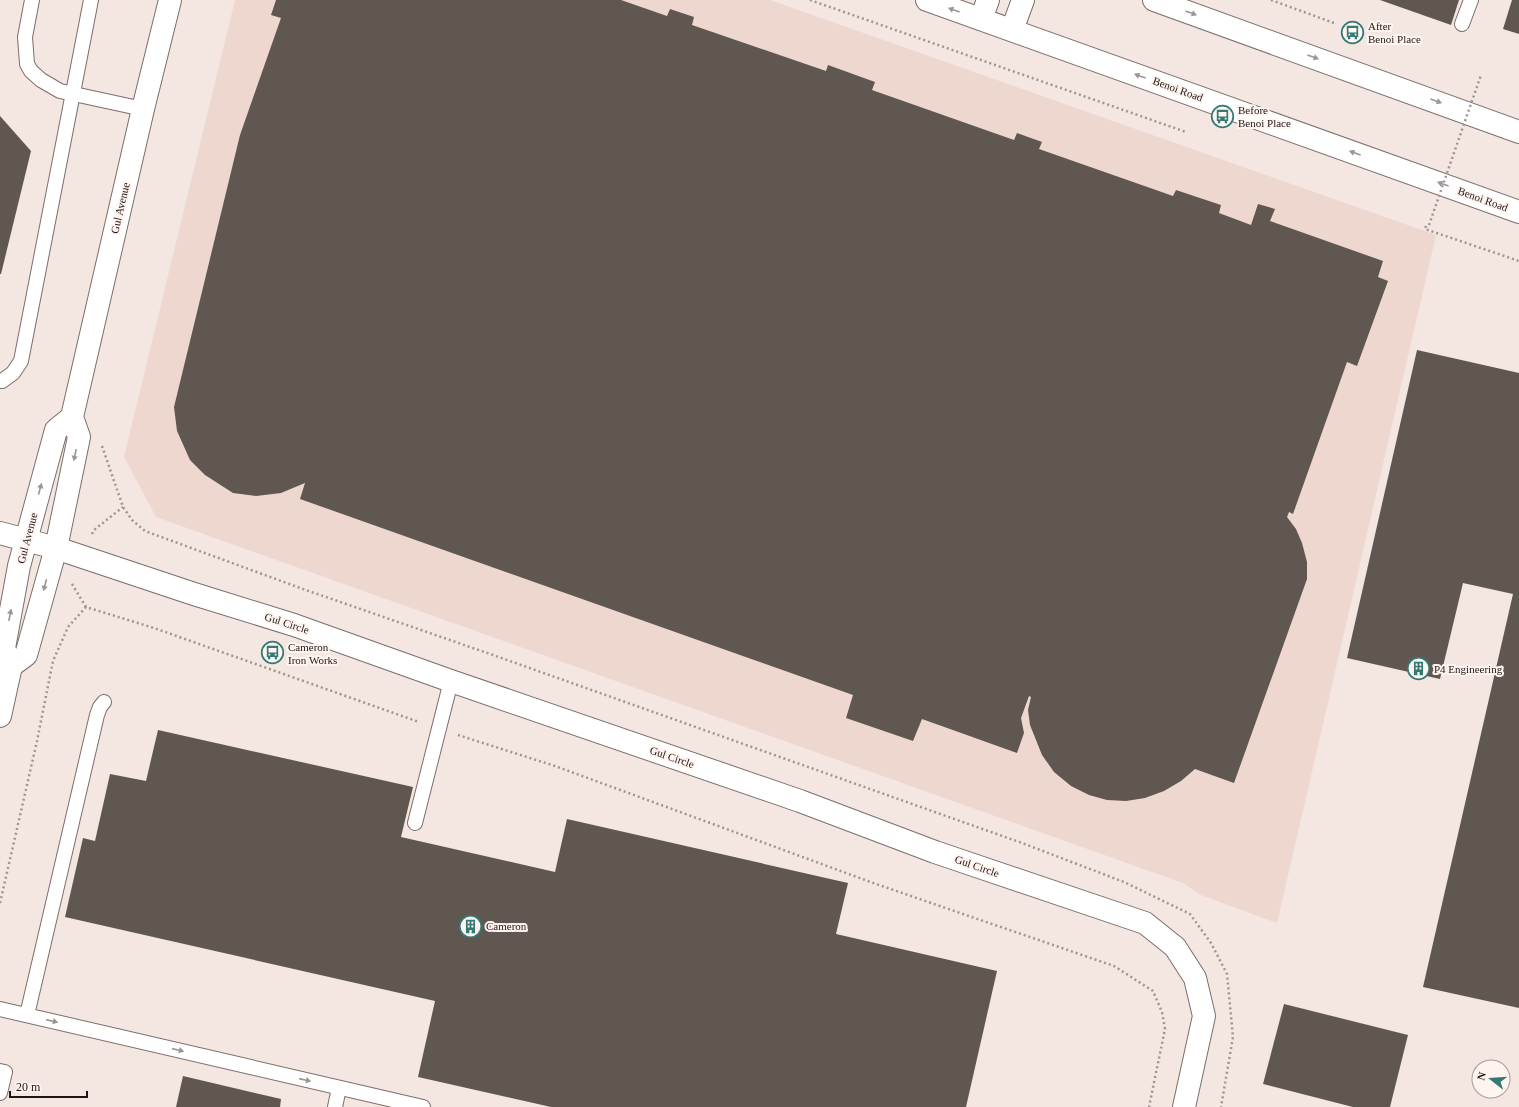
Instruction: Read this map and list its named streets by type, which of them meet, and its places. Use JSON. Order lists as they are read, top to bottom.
{
  "streets": {
    "street": ["Benoi Road", "Gul Avenue", "Gul Circle"]
  },
  "crossings": [
    ["Gul Avenue", "Gul Circle"]
  ],
  "places": {
    "bus stop": ["After Benoi Place", "Before Benoi Place", "Cameron Iron Works"],
    "building": ["P4 Engineering", "Cameron"]
  },
  "scale_bar": "20 m",
  "north": "left"
}
